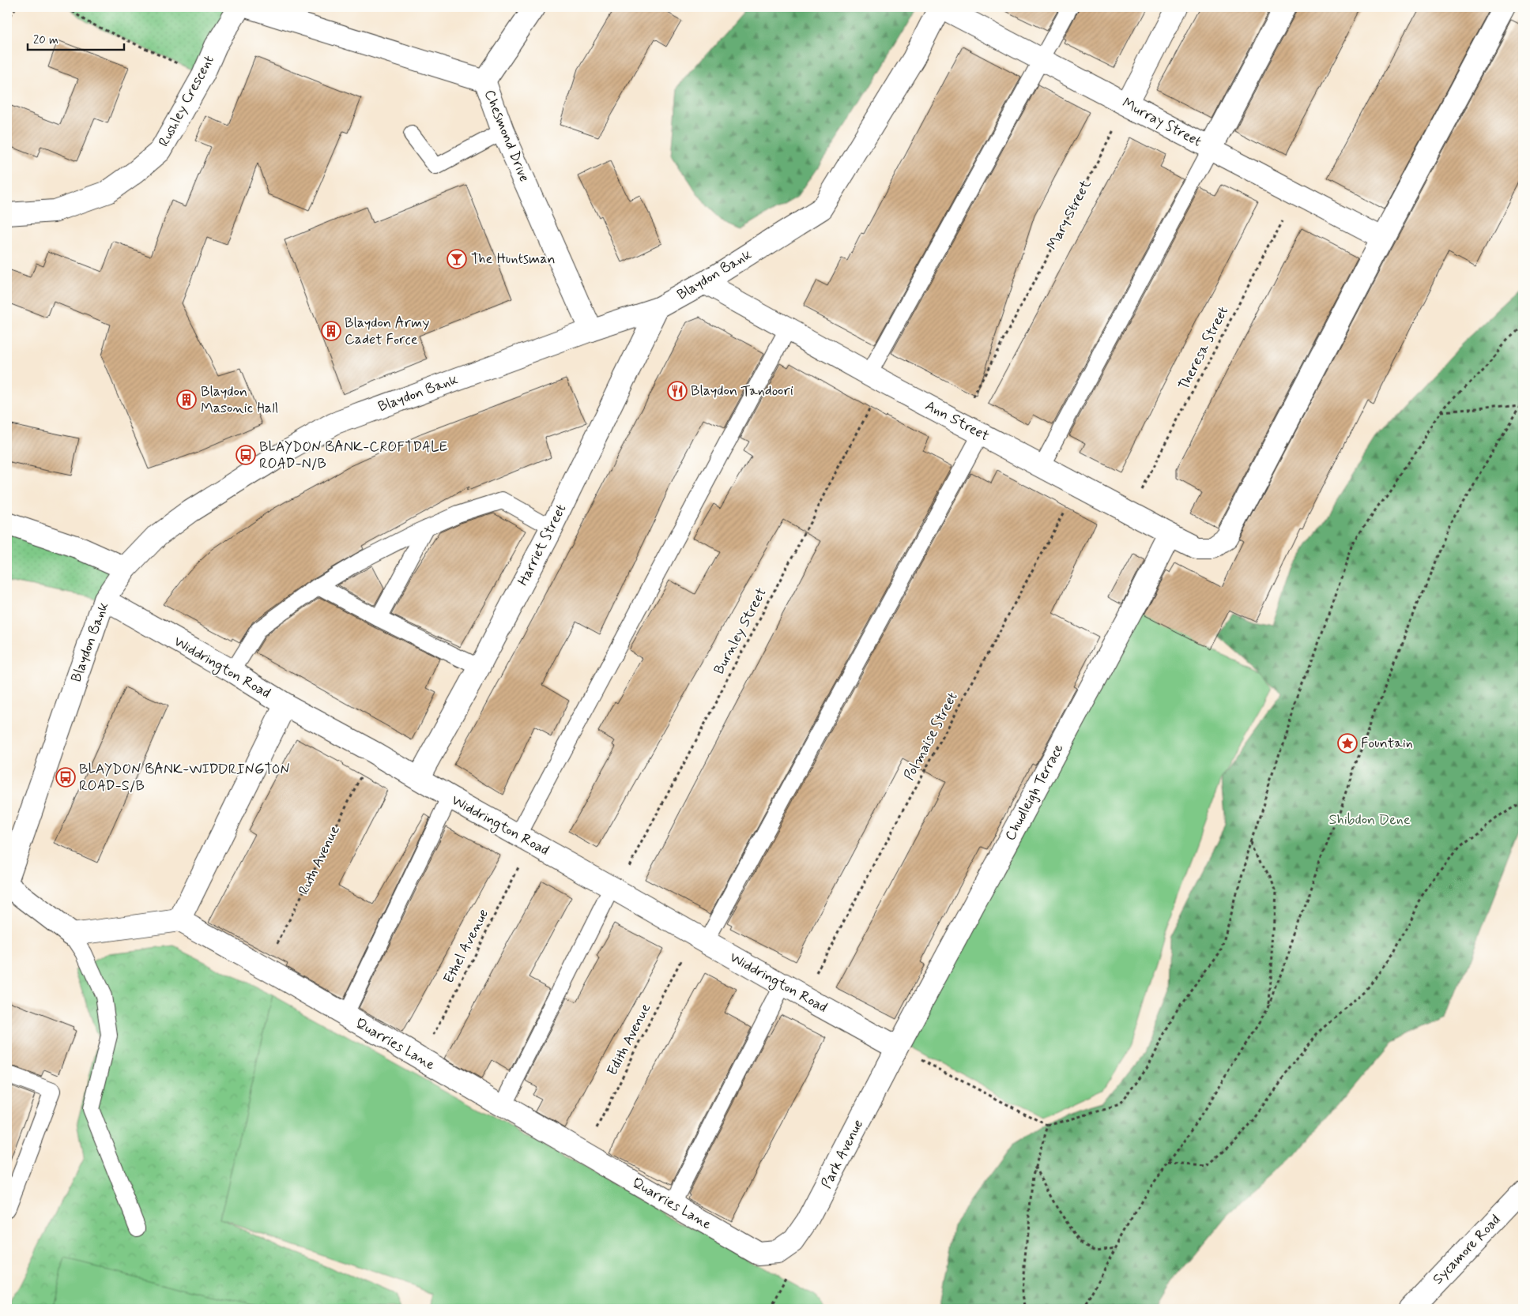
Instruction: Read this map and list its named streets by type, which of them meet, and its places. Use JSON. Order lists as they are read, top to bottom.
{
  "streets": {
    "street": [
      "Rushley Crescent",
      "Murray Street",
      "Chesmond Drive",
      "Blaydon Bank",
      "Ann Street",
      "Harriet Street",
      "Widdrington Road",
      "Chudleigh Terrace",
      "Quarries Lane",
      "Park Avenue",
      "Sycamore Road"
    ],
    "path": [
      "Mary Street",
      "Theresa Street",
      "Burnley Street",
      "Polmaise Street",
      "Ruth Avenue",
      "Ethel Avenue",
      "Edith Avenue"
    ]
  },
  "crossings": [
    ["Murray Street", "Mary Street"],
    ["Murray Street", "Blaydon Bank"],
    ["Murray Street", "Theresa Street"],
    ["Murray Street", "Ann Street"],
    ["Chesmond Drive", "Blaydon Bank"],
    ["Mary Street", "Ann Street"],
    ["Blaydon Bank", "Ann Street"],
    ["Blaydon Bank", "Harriet Street"],
    ["Blaydon Bank", "Widdrington Road"],
    ["Theresa Street", "Ann Street"],
    ["Ann Street", "Burnley Street"],
    ["Ann Street", "Polmaise Street"],
    ["Ann Street", "Chudleigh Terrace"],
    ["Harriet Street", "Widdrington Road"],
    ["Burnley Street", "Widdrington Road"],
    ["Widdrington Road", "Polmaise Street"],
    ["Widdrington Road", "Chudleigh Terrace"],
    ["Widdrington Road", "Ruth Avenue"],
    ["Widdrington Road", "Ethel Avenue"],
    ["Widdrington Road", "Edith Avenue"],
    ["Widdrington Road", "Park Avenue"],
    ["Chudleigh Terrace", "Park Avenue"],
    ["Ruth Avenue", "Quarries Lane"],
    ["Ethel Avenue", "Quarries Lane"],
    ["Edith Avenue", "Quarries Lane"],
    ["Quarries Lane", "Park Avenue"]
  ],
  "parks": ["Shibdon Dene"],
  "places": {
    "bar": ["The Huntsman"],
    "building": ["Blaydon Army Cadet Force", "Blaydon Masonic Hall"],
    "restaurant": ["Blaydon Tandoori"],
    "bus stop": ["BLAYDON BANK-CROFTDALE ROAD-N/B", "BLAYDON BANK-WIDDRINGTON ROAD-S/B"],
    "place": ["Fountain"]
  },
  "scale_bar": "20 m"
}
